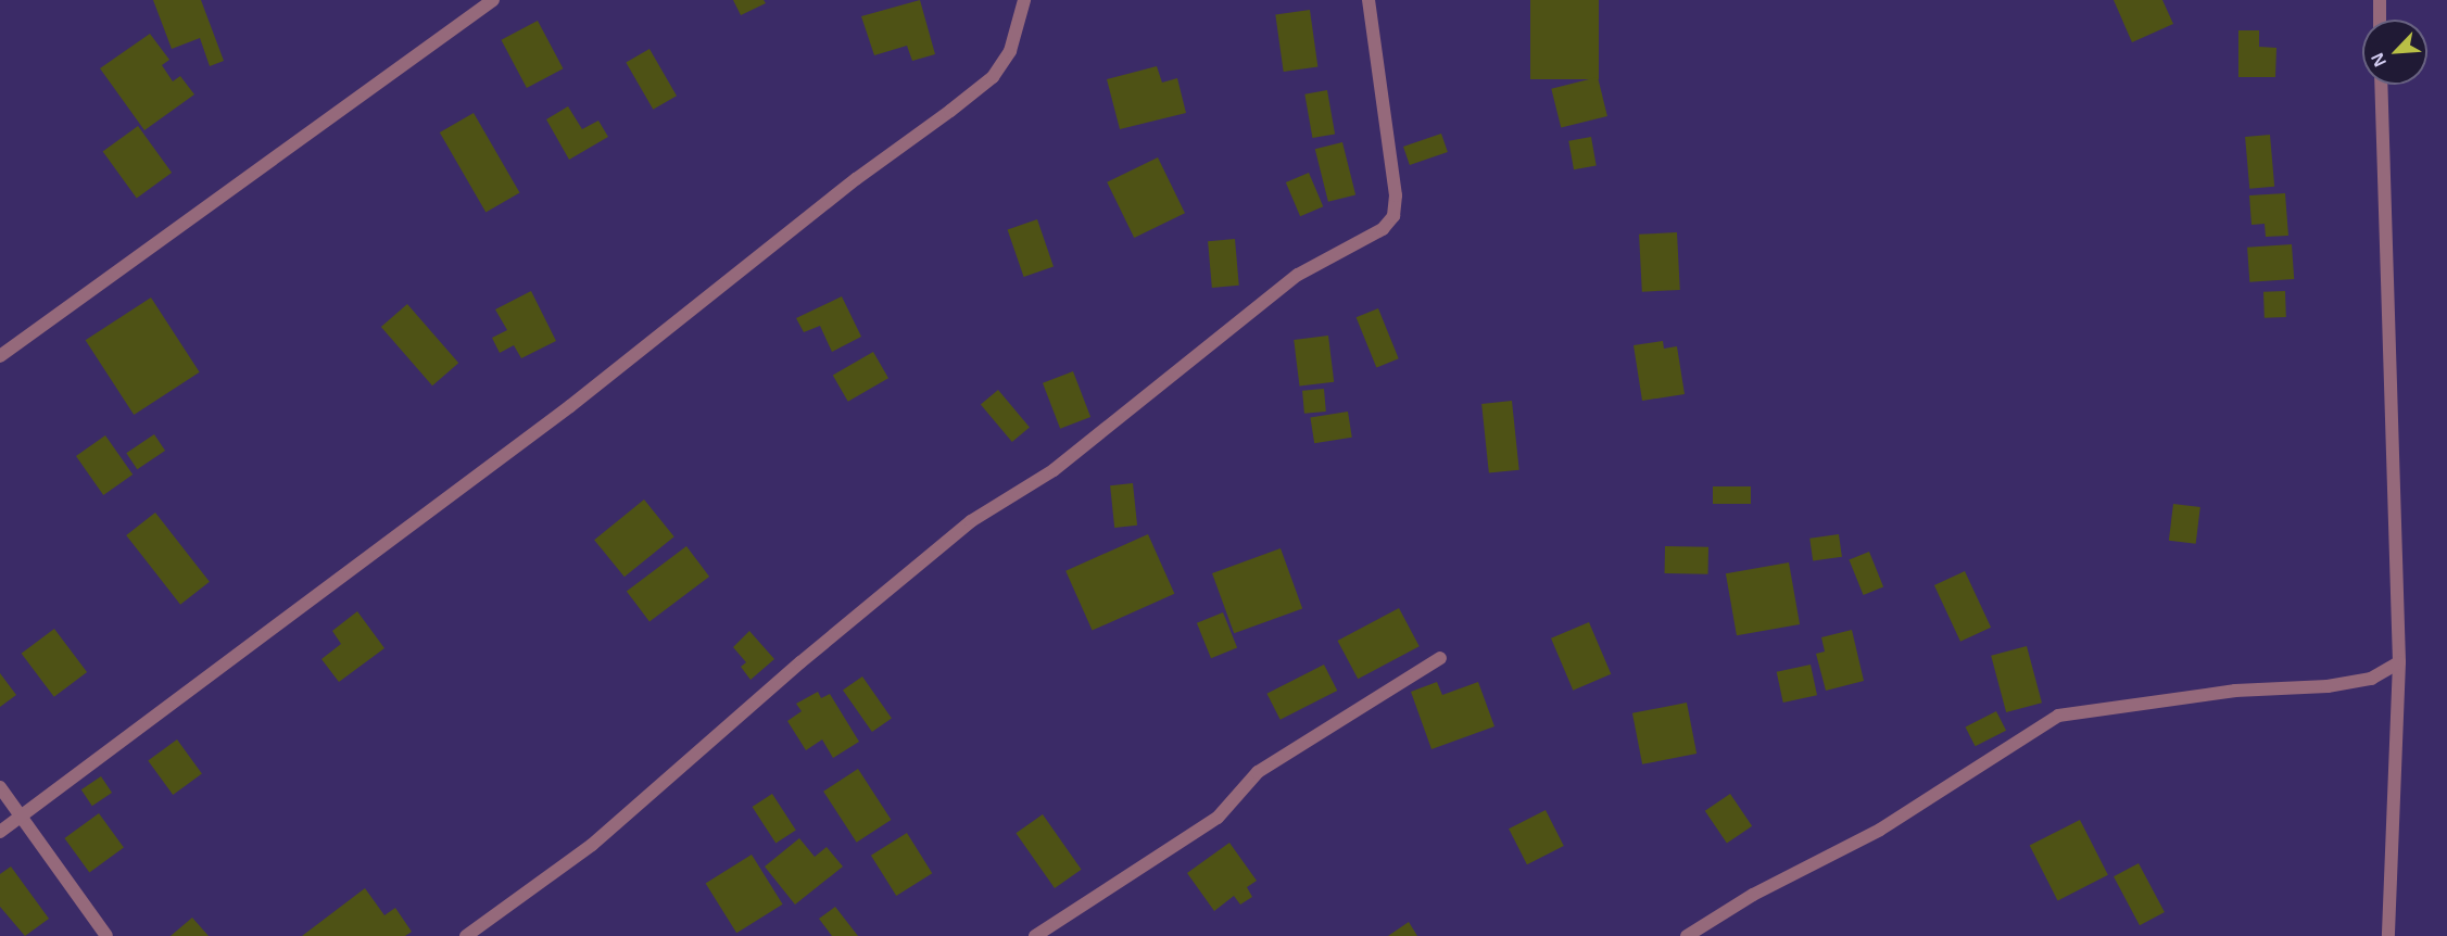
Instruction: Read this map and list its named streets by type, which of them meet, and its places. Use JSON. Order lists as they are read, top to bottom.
{
  "north": "bottom left"
}
